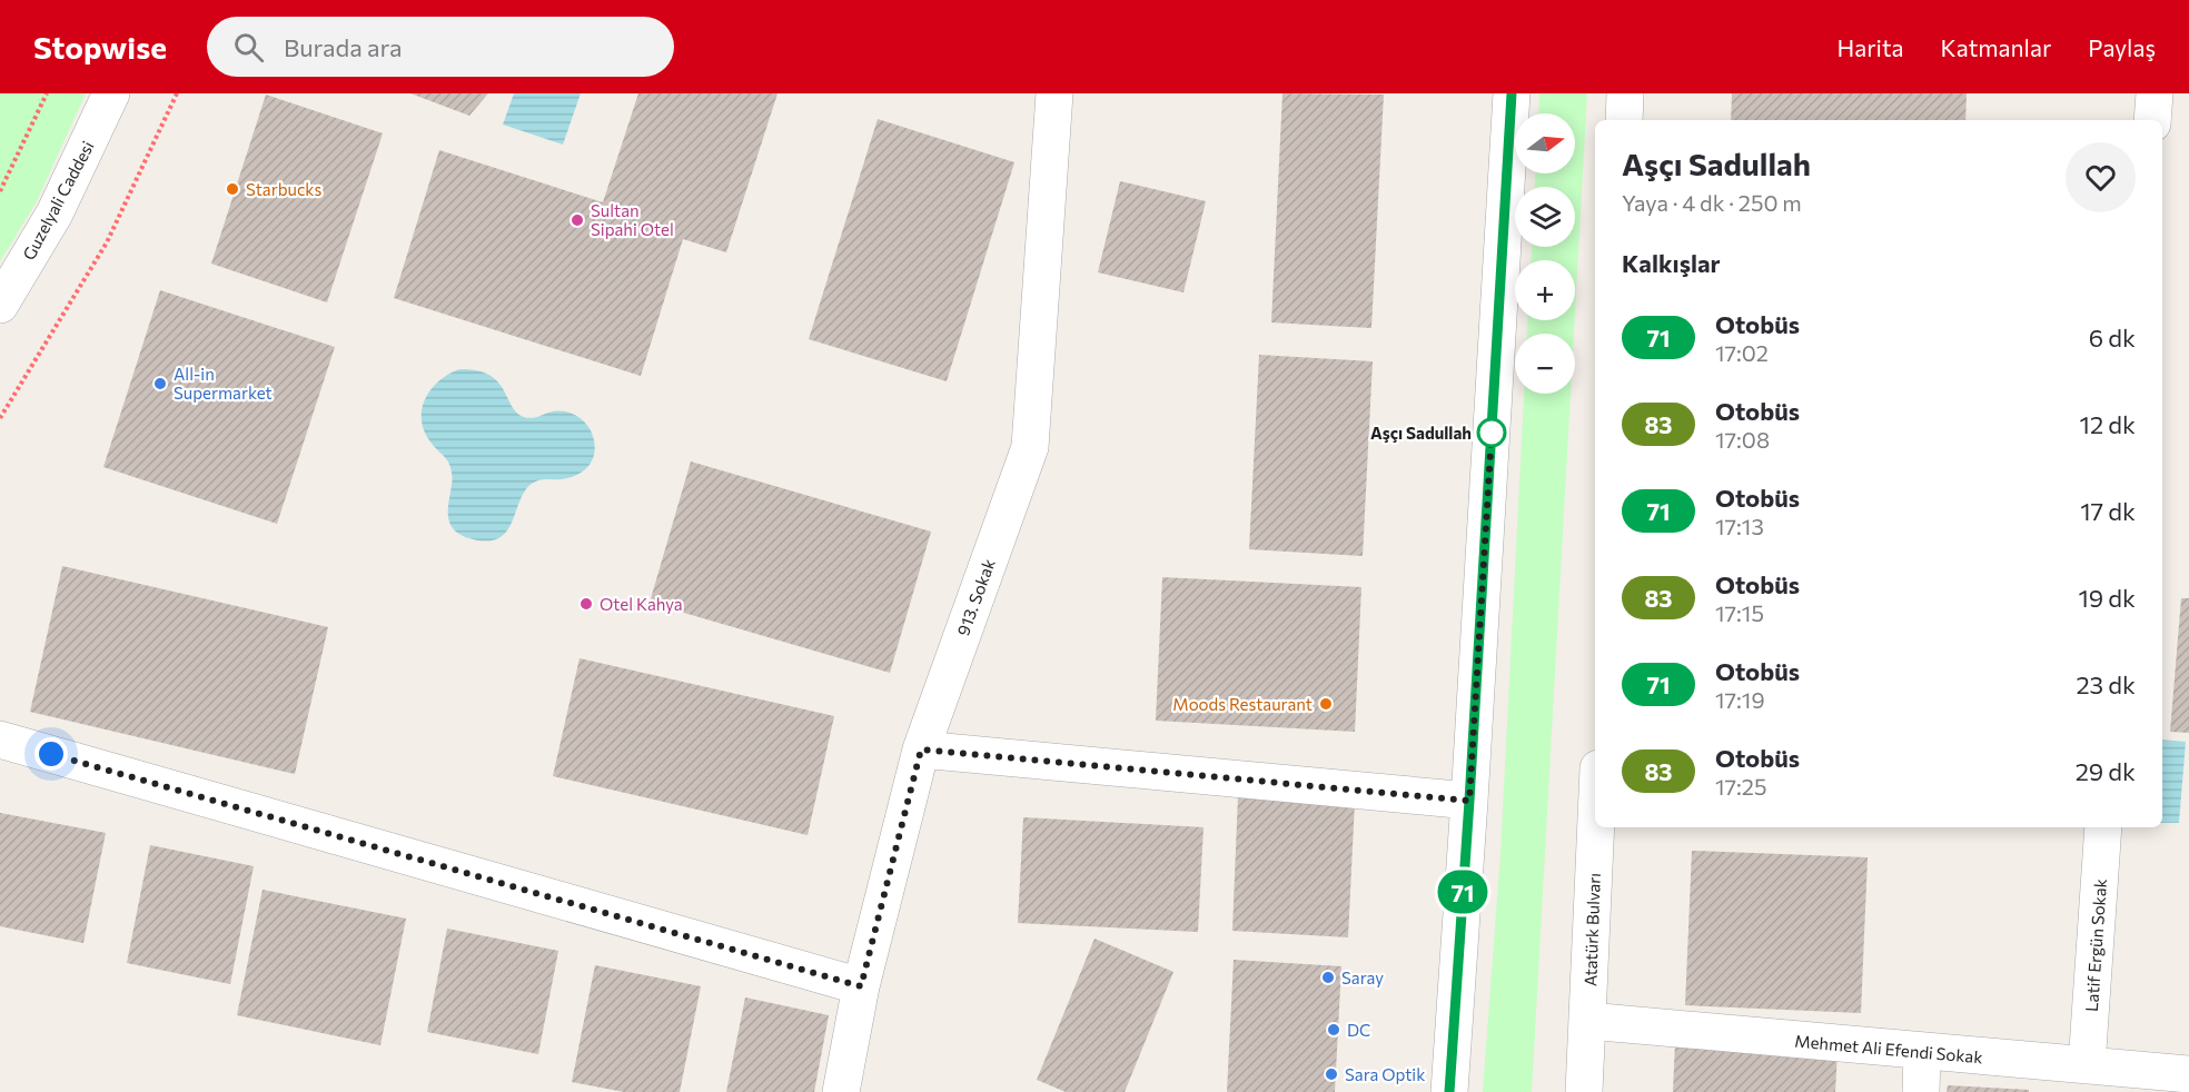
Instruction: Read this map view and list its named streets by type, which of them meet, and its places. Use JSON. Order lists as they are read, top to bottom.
{
  "streets": {
    "street": [
      "Guzelyali Caddesi",
      "913. Sokak",
      "Atatürk Bulvarı",
      "Latif Ergün Sokak",
      "Mehmet Ali Efendi Sokak"
    ]
  },
  "crossings": [
    ["Atatürk Bulvarı", "Mehmet Ali Efendi Sokak"],
    ["Latif Ergün Sokak", "Mehmet Ali Efendi Sokak"]
  ],
  "places": [
    "Starbucks",
    "Sultan Sipahi Otel",
    "All-in Supermarket",
    "Aşçı Sadullah",
    "Otel Kahya",
    "Moods Restaurant",
    "Saray",
    "DC",
    "Sara Optik"
  ],
  "lines": ["bus line 71"],
  "north": "right",
  "page": {
    "header": "Stopwise",
    "search": "Burada ara",
    "nav": ["Harita", "Katmanlar", "Paylaş"],
    "on_map": "71",
    "map_buttons": ["+", "−"],
    "heading": [
      ["Aşçı Sadullah", "Yaya · 4 dk · 250 m"],
      "Kalkışlar"
    ],
    "list": [
      {
        "mark": "71",
        "name": "Otobüs",
        "note": "17:02",
        "value": "6 dk"
      },
      {
        "mark": "83",
        "name": "Otobüs",
        "note": "17:08",
        "value": "12 dk"
      },
      {
        "mark": "71",
        "name": "Otobüs",
        "note": "17:13",
        "value": "17 dk"
      },
      {
        "mark": "83",
        "name": "Otobüs",
        "note": "17:15",
        "value": "19 dk"
      },
      {
        "mark": "71",
        "name": "Otobüs",
        "note": "17:19",
        "value": "23 dk"
      },
      {
        "mark": "83",
        "name": "Otobüs",
        "note": "17:25",
        "value": "29 dk"
      }
    ]
  }
}
